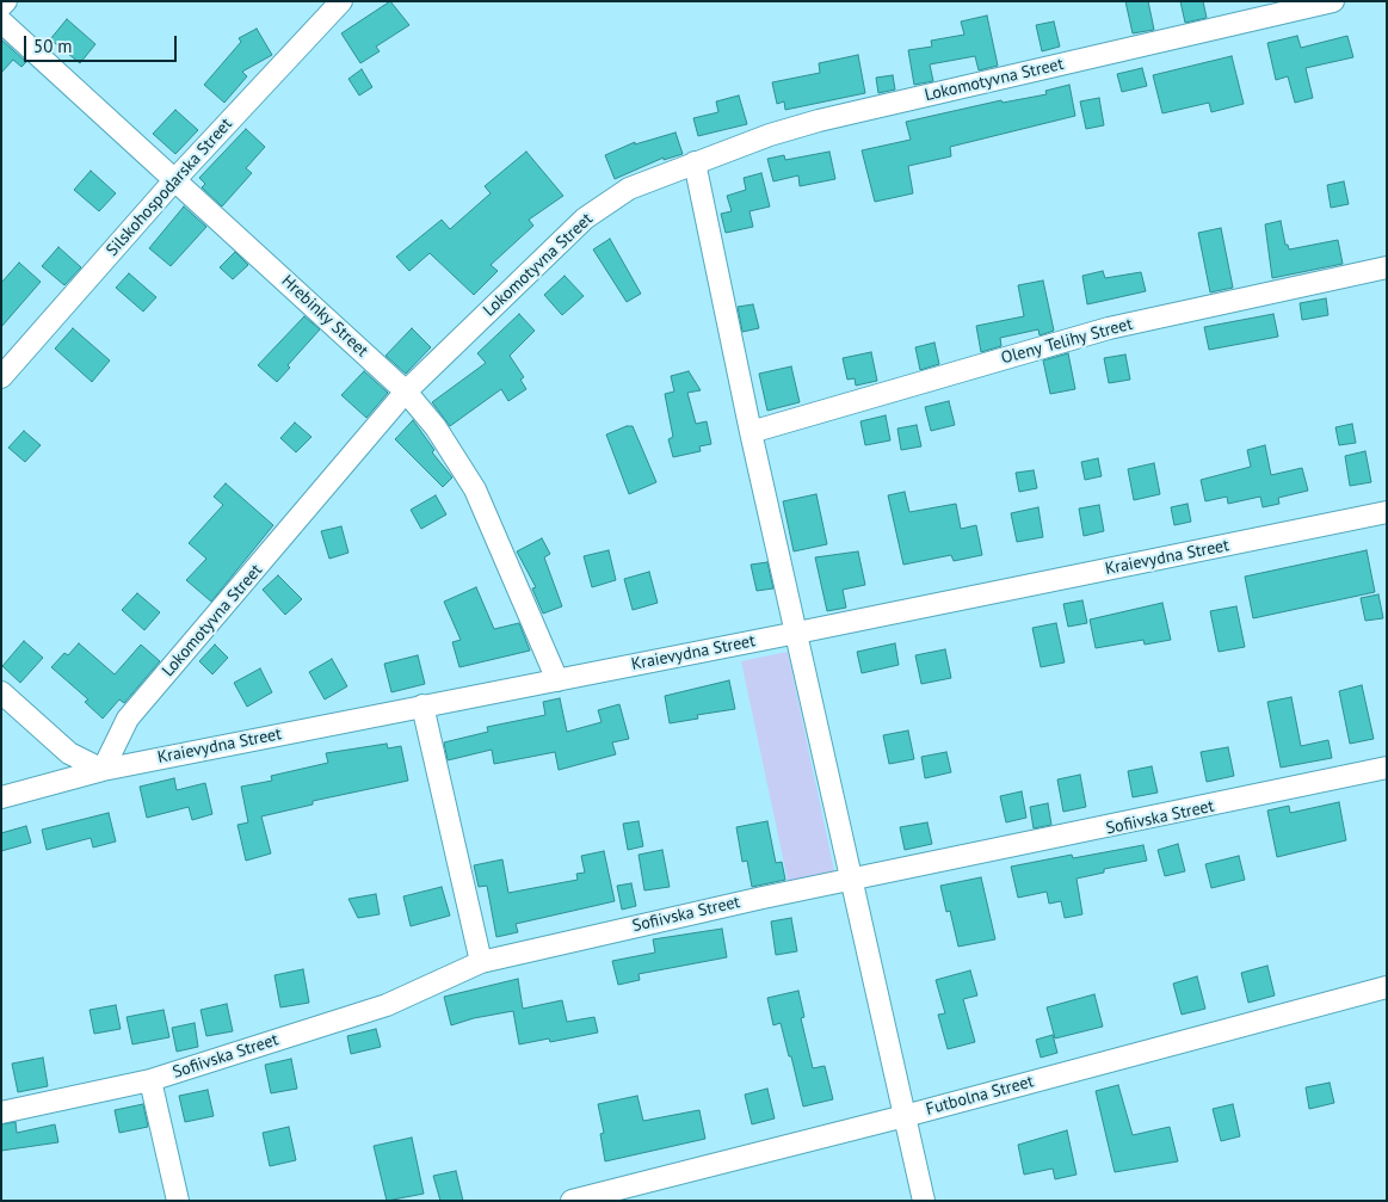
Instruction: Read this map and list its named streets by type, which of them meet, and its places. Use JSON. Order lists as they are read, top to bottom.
{
  "streets": {
    "street": [
      "Lokomotyvna Street",
      "Silskohospodarska Street",
      "Hrebinky Street",
      "Oleny Telihy Street",
      "Kraievydna Street",
      "Sofiivska Street",
      "Futbolna Street"
    ]
  },
  "crossings": [
    ["Lokomotyvna Street", "Hrebinky Street"],
    ["Lokomotyvna Street", "Kraievydna Street"],
    ["Silskohospodarska Street", "Hrebinky Street"],
    ["Hrebinky Street", "Kraievydna Street"]
  ],
  "scale_bar": "50 m"
}
